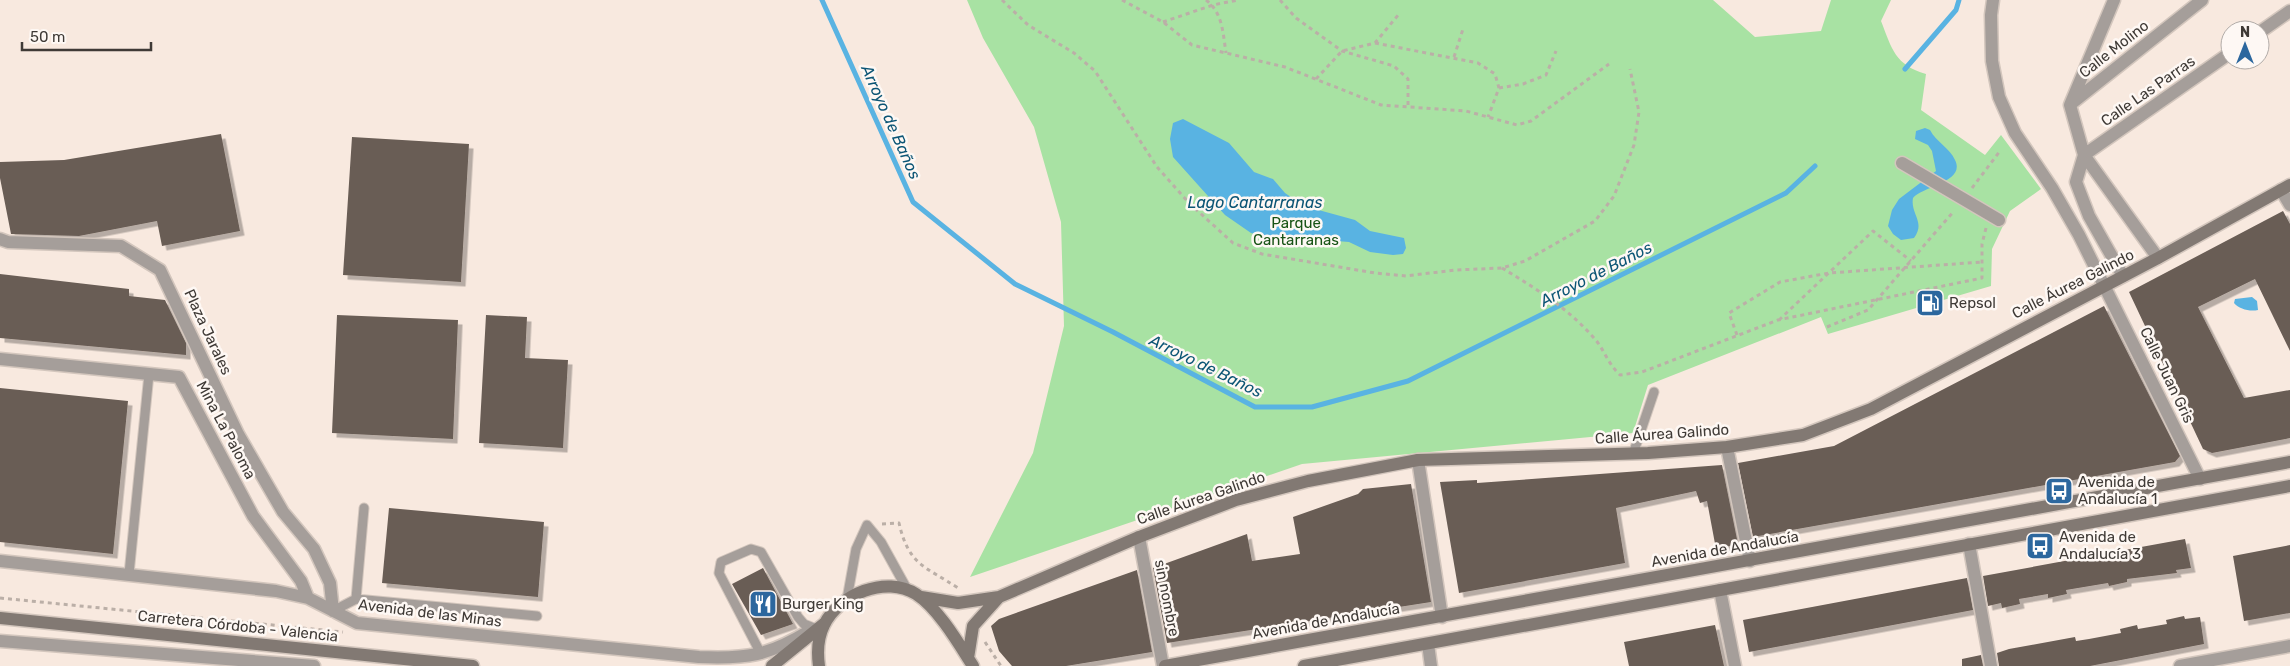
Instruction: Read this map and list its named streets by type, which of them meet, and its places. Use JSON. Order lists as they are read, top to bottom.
{
  "streets": {
    "main road": ["Calle Áurea Galindo", "Avenida de Andalucía", "Carretera Córdoba - Valencia"],
    "street": [
      "Calle Molino",
      "Calle Las Parras",
      "Plaza Jarales",
      "Calle Juan Gris",
      "Mina La Paloma",
      "sin nombre",
      "Avenida de las Minas"
    ]
  },
  "crossings": [
    ["Calle Áurea Galindo", "Calle Juan Gris"],
    ["Calle Áurea Galindo", "sin nombre"],
    ["Plaza Jarales", "Avenida de las Minas"],
    ["Calle Juan Gris", "Avenida de Andalucía"],
    ["Mina La Paloma", "Avenida de las Minas"],
    ["Avenida de Andalucía", "sin nombre"]
  ],
  "water": ["Arroyo de Baños", "Lago Cantarranas"],
  "parks": ["Parque Cantarranas"],
  "places": {
    "fuel station": ["Repsol"],
    "bus stop": ["Avenida de Andalucía 1", "Avenida de Andalucía 3"],
    "restaurant": ["Burger King"]
  },
  "scale_bar": "50 m",
  "north": "top"
}
